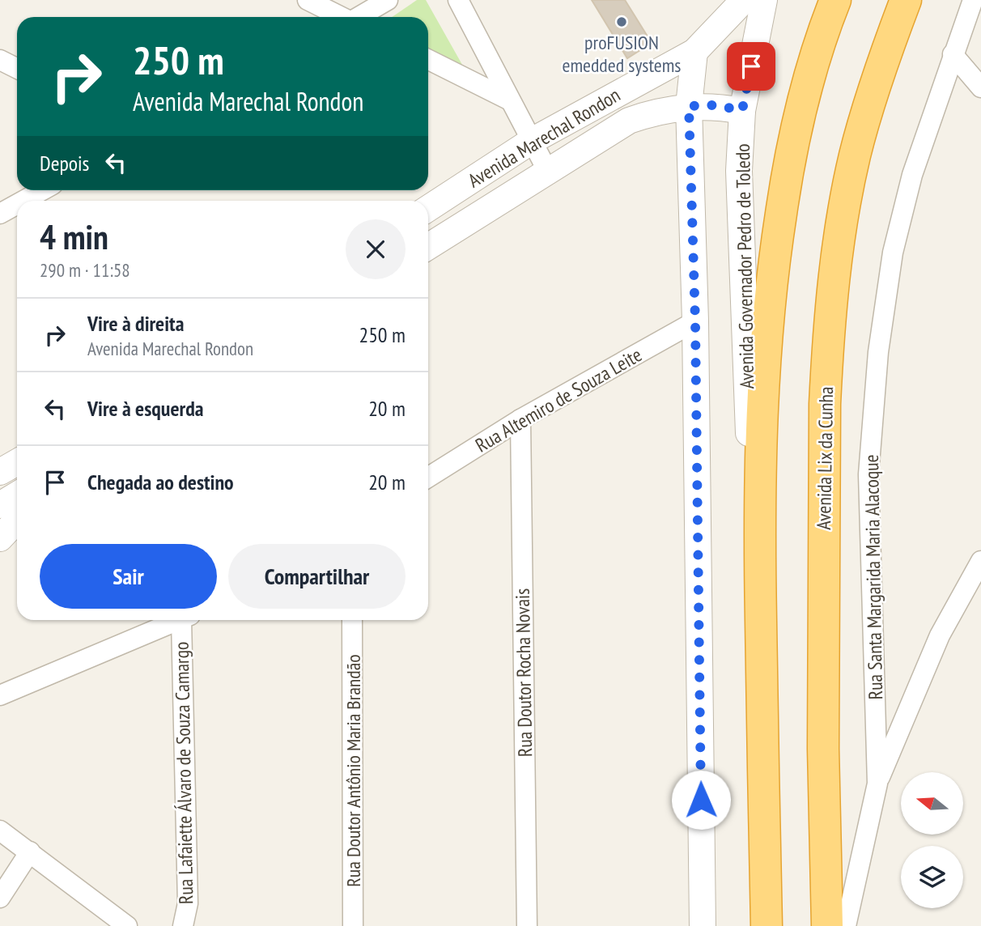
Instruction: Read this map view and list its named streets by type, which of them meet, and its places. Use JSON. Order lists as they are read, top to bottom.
{
  "streets": {
    "highway": ["Avenida Lix da Cunha"],
    "street": [
      "Avenida Marechal Rondon",
      "Avenida Governador Pedro de Toledo",
      "Rua Altemiro de Souza Leite",
      "Rua Santa Margarida Maria Alacoque",
      "Rua Doutor Rocha Novais",
      "Rua Doutor Antônio Maria Brandão",
      "Rua Lafaiette Álvaro de Souza Camargo"
    ]
  },
  "crossings": [
    ["Avenida Marechal Rondon", "Avenida Governador Pedro de Toledo"],
    ["Rua Altemiro de Souza Leite", "Rua Doutor Rocha Novais"]
  ],
  "places": ["proFUSION emedded systems"],
  "north": "left",
  "page": {
    "turn": ["250 m", "Avenida Marechal Rondon"],
    "then": "Depois",
    "heading": ["4 min", "290 m · 11:58"],
    "list": [
      {
        "name": "Vire à direita",
        "note": "Avenida Marechal Rondon",
        "value": "250 m"
      },
      {
        "name": "Vire à esquerda",
        "value": "20 m"
      },
      {
        "name": "Chegada ao destino",
        "value": "20 m"
      }
    ],
    "buttons": ["Sair", "Compartilhar"]
  }
}
